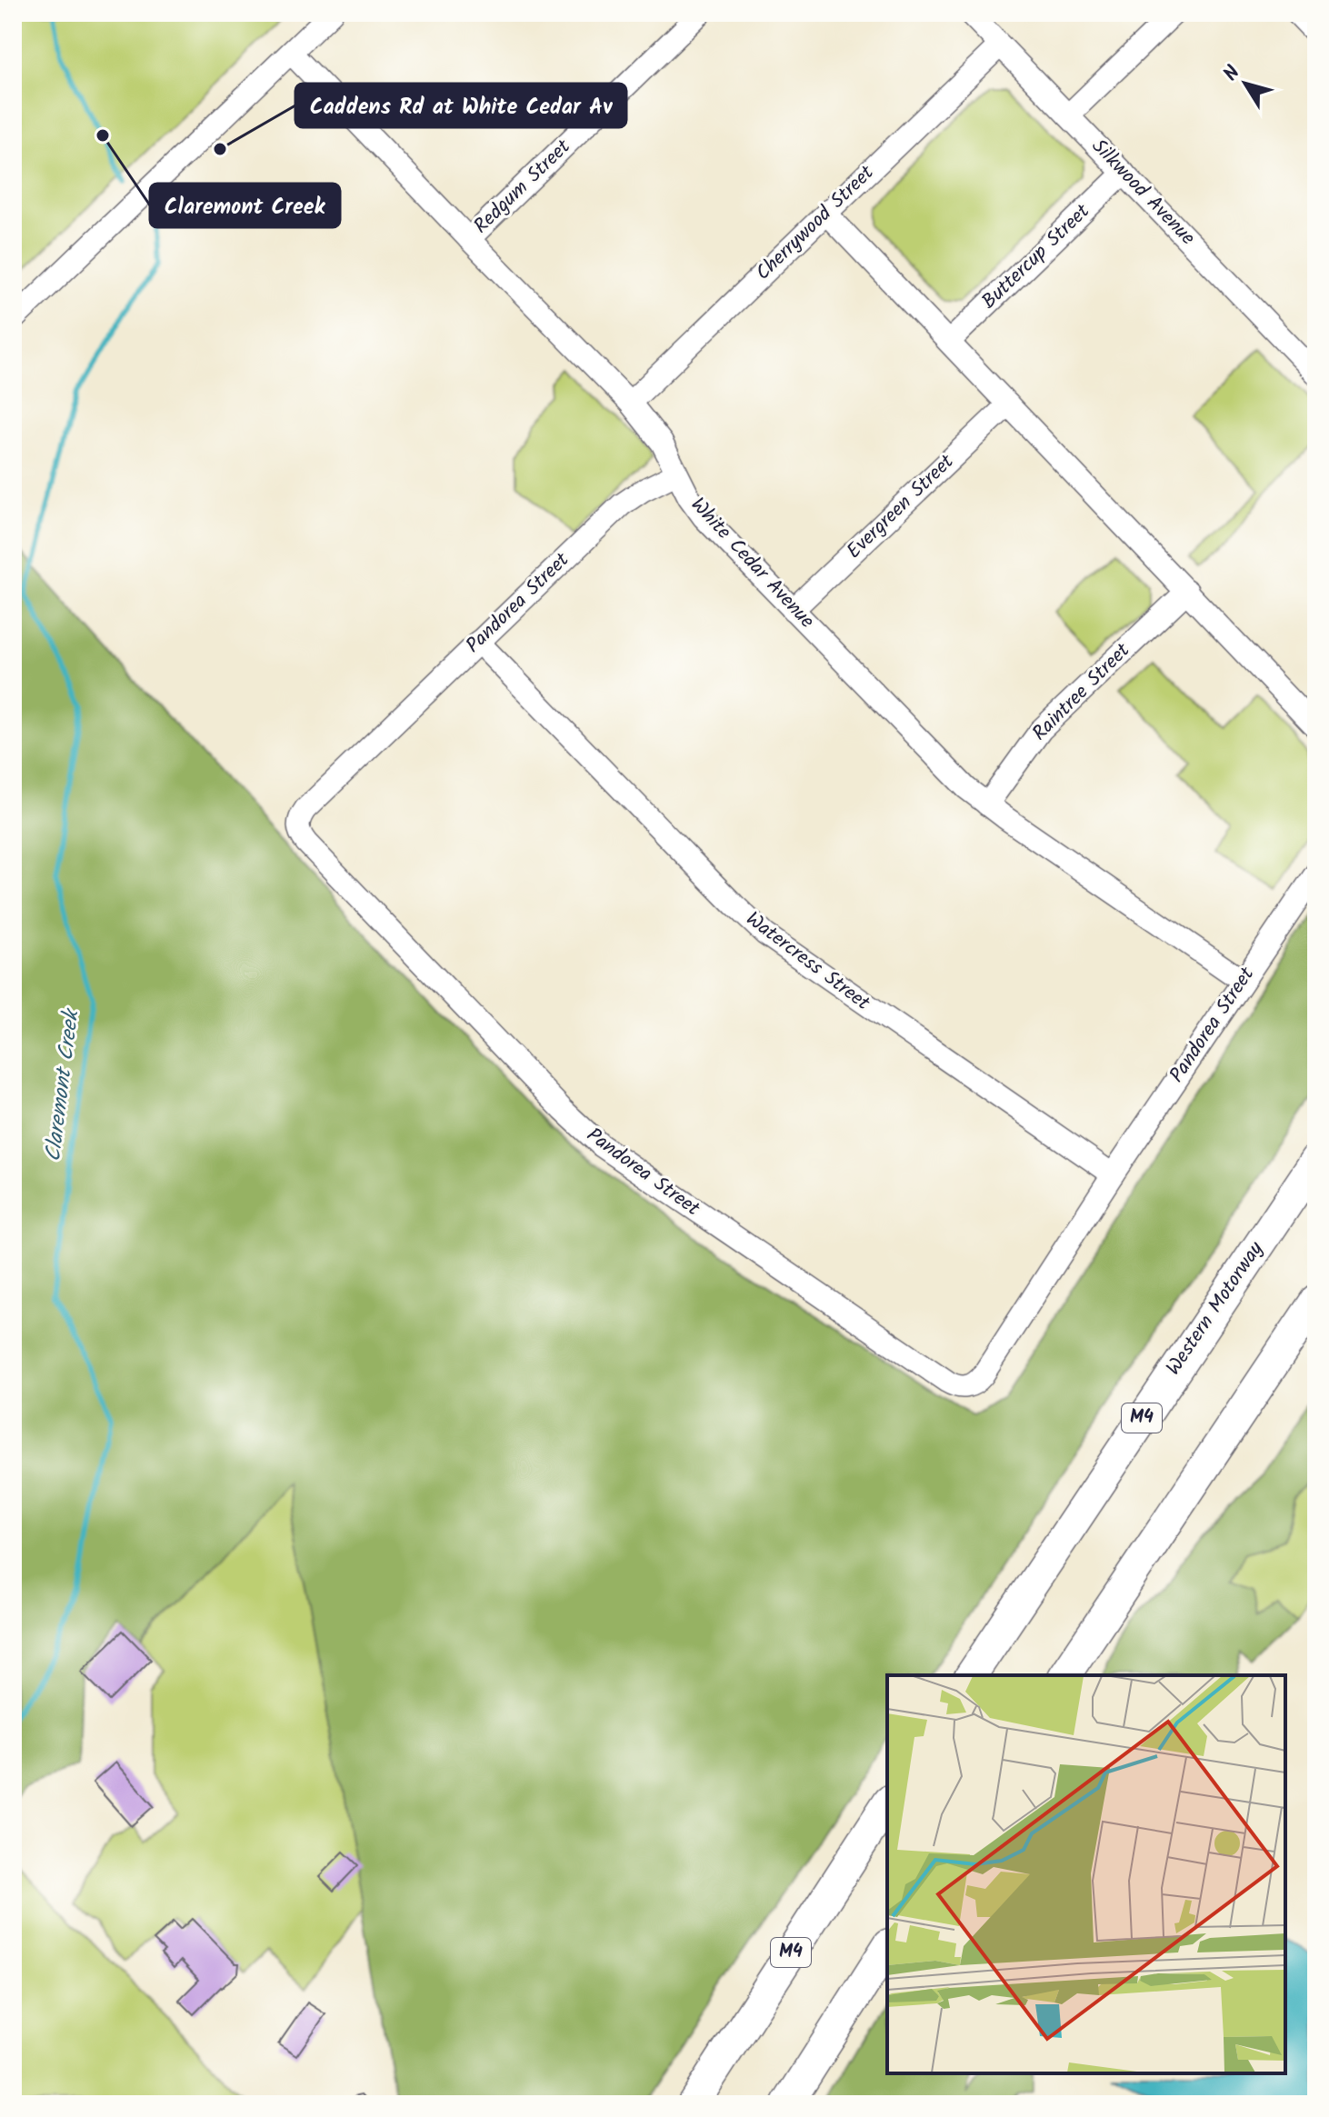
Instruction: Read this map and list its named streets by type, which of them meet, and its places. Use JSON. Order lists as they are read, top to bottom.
{
  "streets": {
    "highway": ["Western Motorway", "M4"],
    "street": [
      "Redgum Street",
      "Silkwood Avenue",
      "Cherrywood Street",
      "Buttercup Street",
      "Evergreen Street",
      "White Cedar Avenue",
      "Pandorea Street",
      "Raintree Street",
      "Watercress Street"
    ]
  },
  "crossings": [
    ["Redgum Street", "White Cedar Avenue"],
    ["Silkwood Avenue", "Cherrywood Street"],
    ["Silkwood Avenue", "Buttercup Street"],
    ["Cherrywood Street", "White Cedar Avenue"],
    ["Evergreen Street", "White Cedar Avenue"],
    ["White Cedar Avenue", "Pandorea Street"],
    ["White Cedar Avenue", "Raintree Street"],
    ["Pandorea Street", "Watercress Street"]
  ],
  "water": ["Claremont Creek"],
  "places": ["Claremont Creek", "Caddens Rd at White Cedar Av"],
  "north": "top left"
}
